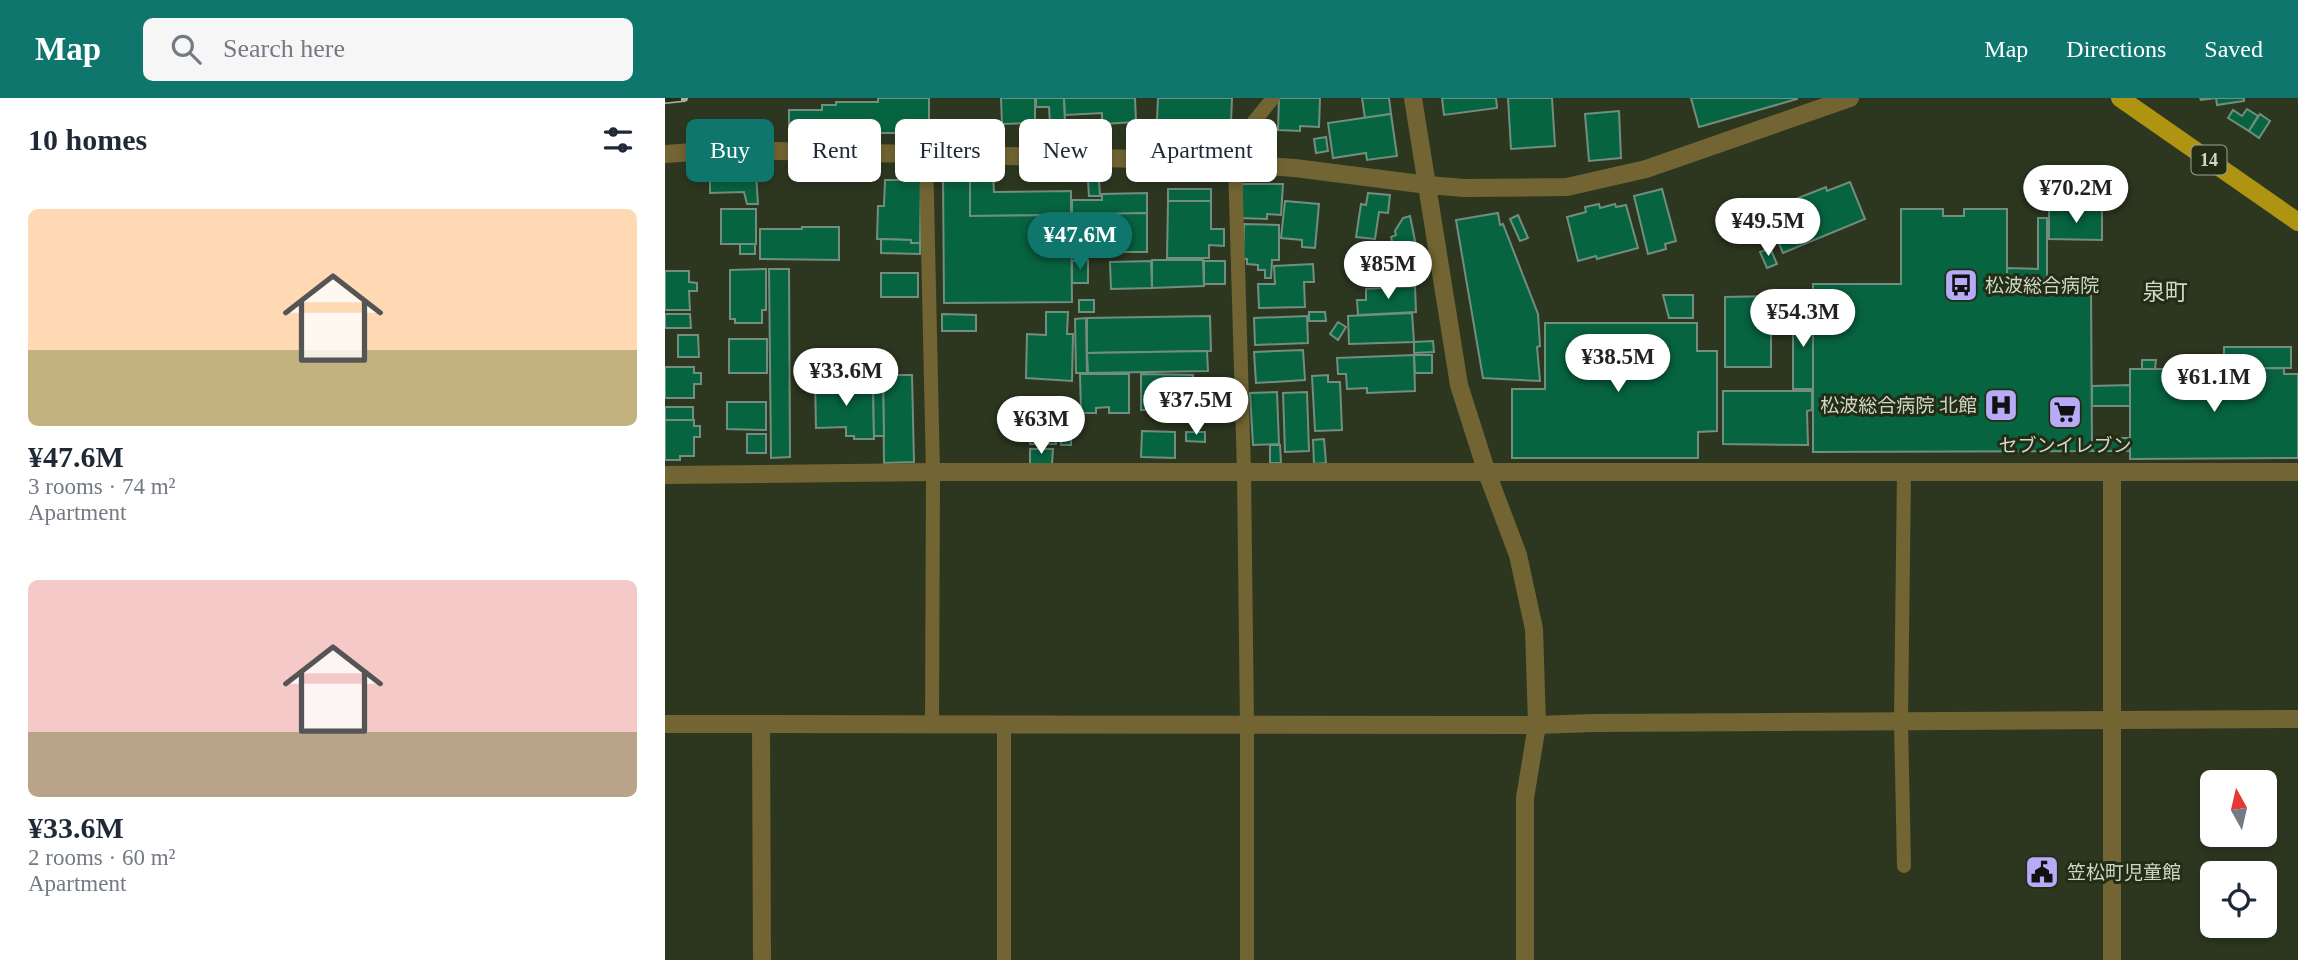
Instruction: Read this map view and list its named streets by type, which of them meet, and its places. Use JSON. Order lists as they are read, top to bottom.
{
  "streets": {
    "main road": ["14"]
  },
  "districts": ["泉町"],
  "places": {
    "bus stop": ["松波総合病院"],
    "hospital": ["松波総合病院 北館"],
    "supermarket": ["セブンイレブン"],
    "public building": ["笠松町児童館"]
  },
  "north": "top",
  "page": {
    "header": "Map",
    "search": "Search here",
    "nav": ["Map", "Directions", "Saved"],
    "heading": "10 homes",
    "chip": [
      "Buy",
      "Rent",
      "Filters",
      "New",
      "Apartment"
    ],
    "price": [
      "¥70.2M",
      "¥49.5M",
      "¥47.6M",
      "¥85M",
      "¥54.3M",
      "¥38.5M",
      "¥33.6M",
      "¥61.1M",
      "¥37.5M",
      "¥63M"
    ],
    "list": [
      {
        "name": "¥47.6M",
        "note": "3 rooms · 74 m² · Apartment"
      },
      {
        "name": "¥33.6M",
        "note": "2 rooms · 60 m² · Apartment"
      }
    ]
  }
}
